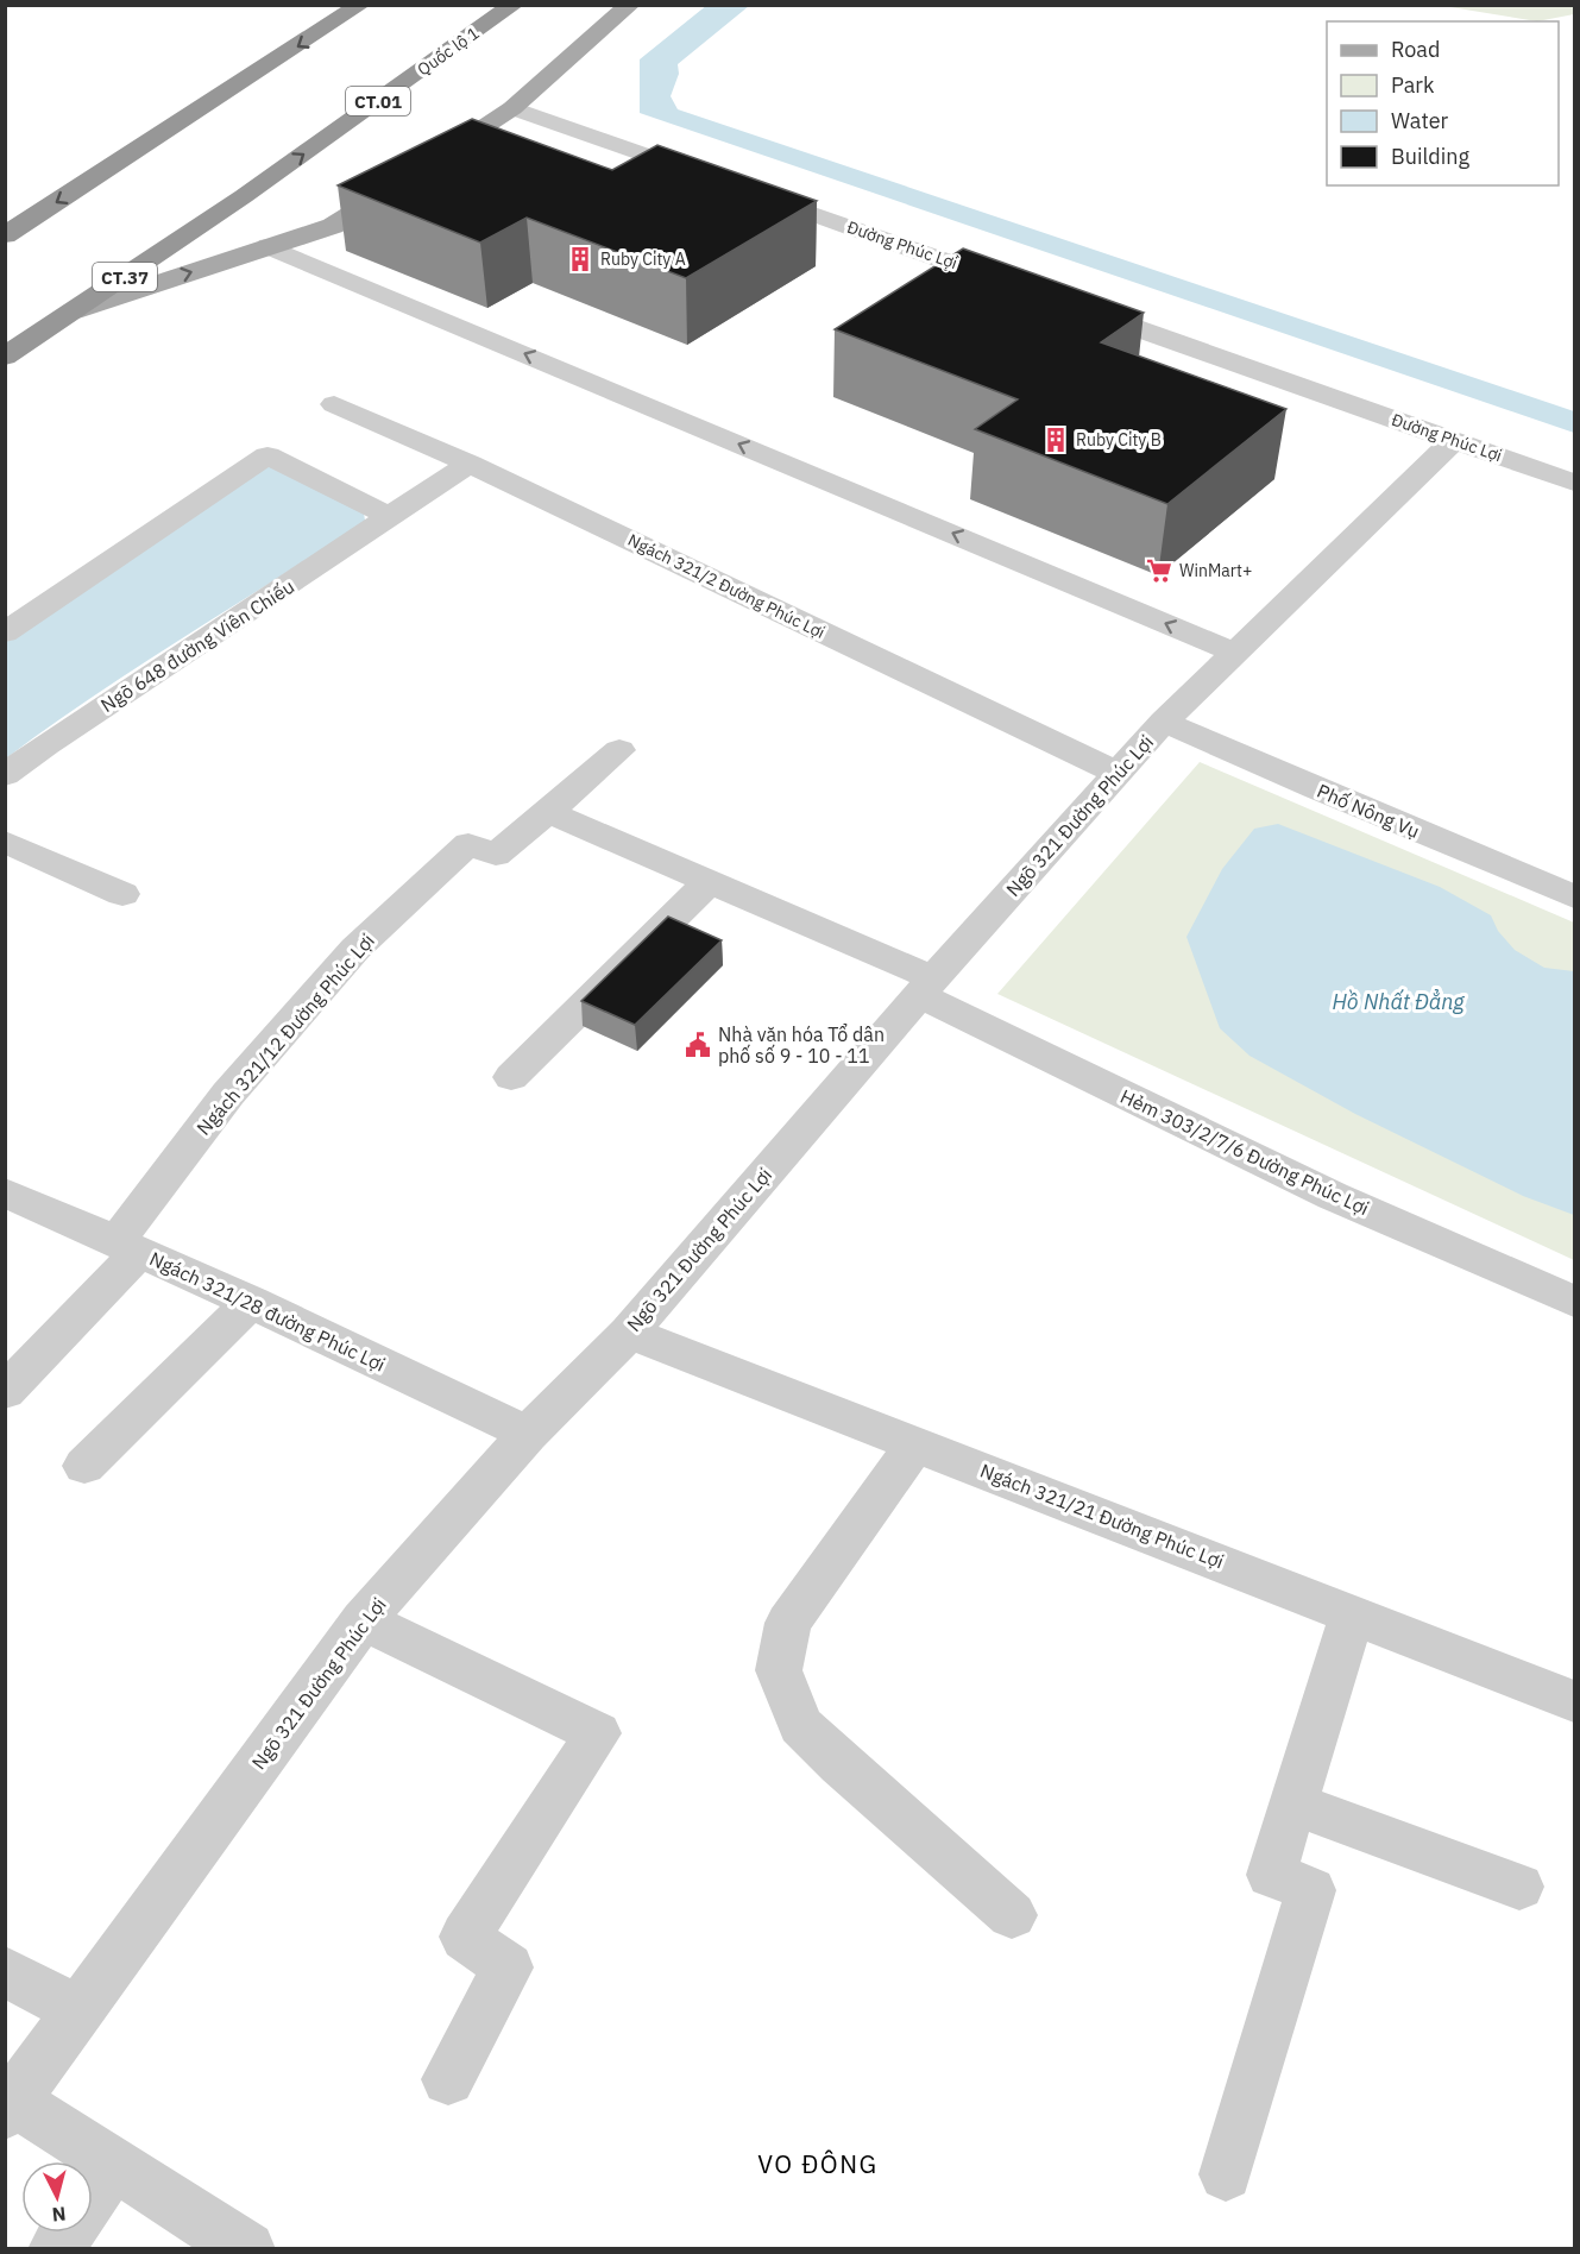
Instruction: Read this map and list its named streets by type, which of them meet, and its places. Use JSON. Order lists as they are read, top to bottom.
{
  "streets": {
    "highway": ["Quốc lộ 1", "CT.01", "CT.37"],
    "street": [
      "Đường Phúc Lợi",
      "Ngách 321/2 Đường Phúc Lợi",
      "Ngõ 648 đường Viên Chiếu",
      "Phố Nông Vụ",
      "Ngõ 321 Đường Phúc Lợi",
      "Ngách 321/12 Đường Phúc Lợi",
      "Hẻm 303/2/7/6 Đường Phúc Lợi",
      "Ngách 321/28 đường Phúc Lợi",
      "Ngách 321/21 Đường Phúc Lợi"
    ]
  },
  "crossings": [
    ["Quốc lộ 1", "CT.37"],
    ["Đường Phúc Lợi", "Ngõ 321 Đường Phúc Lợi"],
    ["Ngách 321/2 Đường Phúc Lợi", "Ngõ 648 đường Viên Chiếu"],
    ["Ngách 321/2 Đường Phúc Lợi", "Ngõ 321 Đường Phúc Lợi"],
    ["Phố Nông Vụ", "Ngõ 321 Đường Phúc Lợi"],
    ["Ngõ 321 Đường Phúc Lợi", "Hẻm 303/2/7/6 Đường Phúc Lợi"],
    ["Ngõ 321 Đường Phúc Lợi", "Ngách 321/28 đường Phúc Lợi"],
    ["Ngõ 321 Đường Phúc Lợi", "Ngách 321/21 Đường Phúc Lợi"],
    ["Ngách 321/12 Đường Phúc Lợi", "Ngách 321/28 đường Phúc Lợi"]
  ],
  "districts": ["VO ĐÔNG"],
  "water": ["Hồ Nhất Đẳng"],
  "places": {
    "building": ["Ruby City A", "Ruby City B"],
    "supermarket": ["WinMart+"],
    "public building": ["Nhà văn hóa Tổ dân phố số 9 - 10 - 11"]
  },
  "legend": [
    "Road",
    "Park",
    "Water",
    "Building"
  ],
  "north": "bottom"
}
